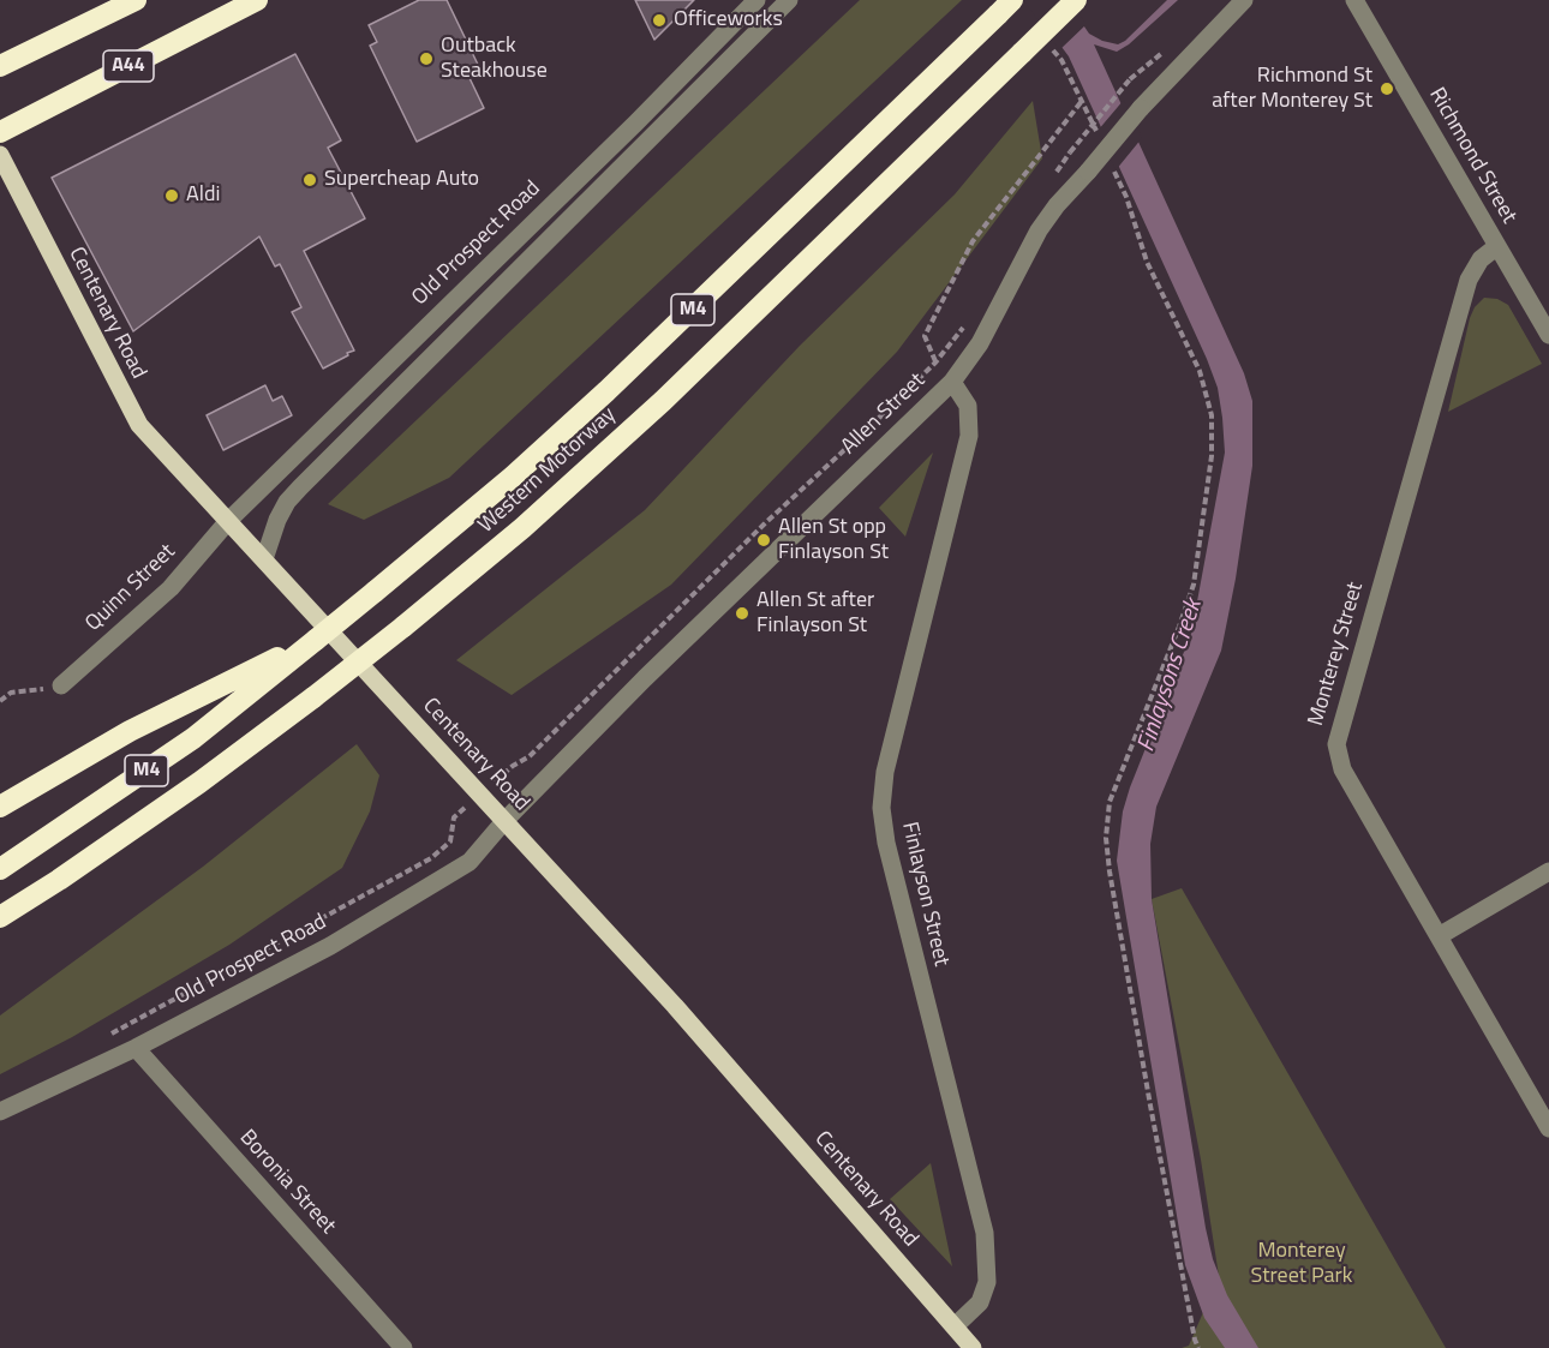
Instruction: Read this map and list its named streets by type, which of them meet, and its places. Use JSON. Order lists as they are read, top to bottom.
{
  "streets": {
    "highway": ["A44", "M4", "Western Motorway"],
    "main road": ["Centenary Road"],
    "street": [
      "Richmond Street",
      "Old Prospect Road",
      "Allen Street",
      "Quinn Street",
      "Monterey Street",
      "Finlayson Street",
      "Boronia Street"
    ]
  },
  "crossings": [
    ["Richmond Street", "Monterey Street"],
    ["Old Prospect Road", "Centenary Road"],
    ["Old Prospect Road", "Allen Street"],
    ["Old Prospect Road", "Quinn Street"],
    ["Old Prospect Road", "Boronia Street"],
    ["M4", "Western Motorway"],
    ["Centenary Road", "Allen Street"],
    ["Centenary Road", "Quinn Street"],
    ["Centenary Road", "Finlayson Street"],
    ["Allen Street", "Finlayson Street"]
  ],
  "water": ["Finlaysons Creek"],
  "parks": ["Monterey Street Park"],
  "places": [
    "Officeworks",
    "Outback Steakhouse",
    "Richmond St after Monterey St",
    "Supercheap Auto",
    "Aldi",
    "Allen St opp Finlayson St",
    "Allen St after Finlayson St"
  ]
}
